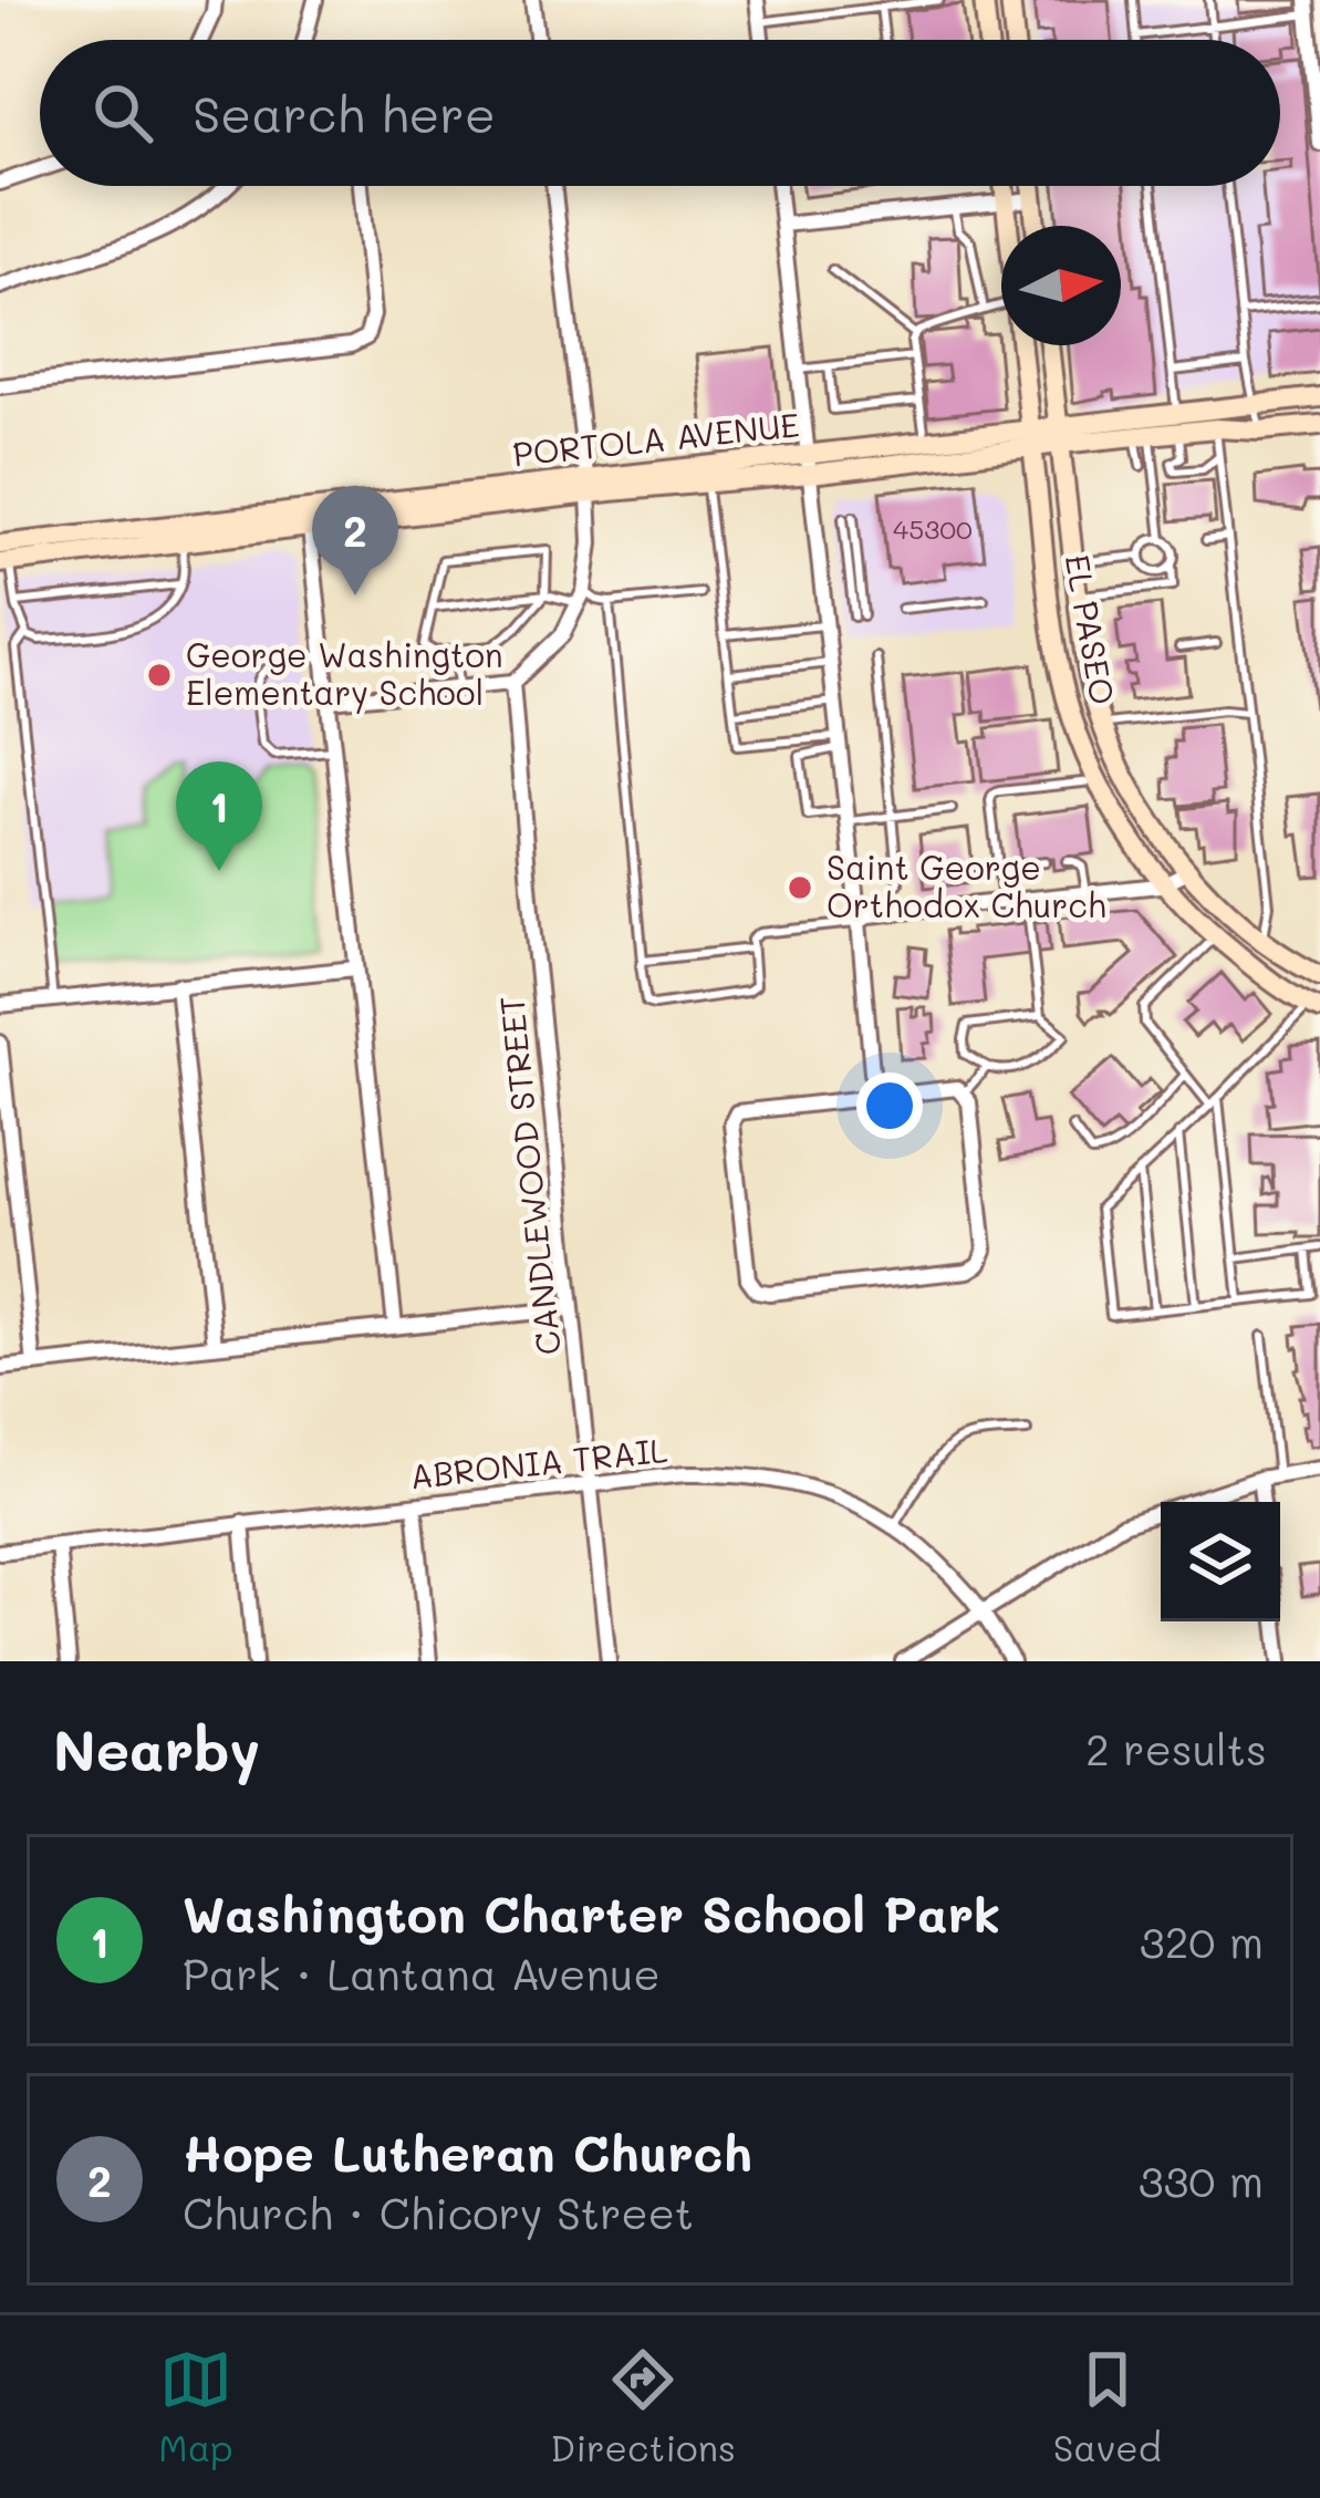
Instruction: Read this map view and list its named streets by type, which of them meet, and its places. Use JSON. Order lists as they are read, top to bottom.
{
  "streets": {
    "street": [
      "PORTOLA AVENUE",
      "EL PASEO",
      "CANDLEWOOD STREET",
      "ABRONIA TRAIL"
    ]
  },
  "crossings": [
    ["PORTOLA AVENUE", "EL PASEO"],
    ["CANDLEWOOD STREET", "ABRONIA TRAIL"]
  ],
  "places": ["George Washington Elementary School", "Saint George Orthodox Church"],
  "house_numbers": ["45300"],
  "north": "right",
  "page": {
    "search": "Search here",
    "pins": ["2", "1"],
    "heading": ["Nearby", "2 results"],
    "list": [
      {
        "mark": "1",
        "name": "Washington Charter School Park",
        "note": "Park · Lantana Avenue",
        "value": "320 m"
      },
      {
        "mark": "2",
        "name": "Hope Lutheran Church",
        "note": "Church · Chicory Street",
        "value": "330 m"
      }
    ],
    "nav": ["Map", "Directions", "Saved"]
  }
}
